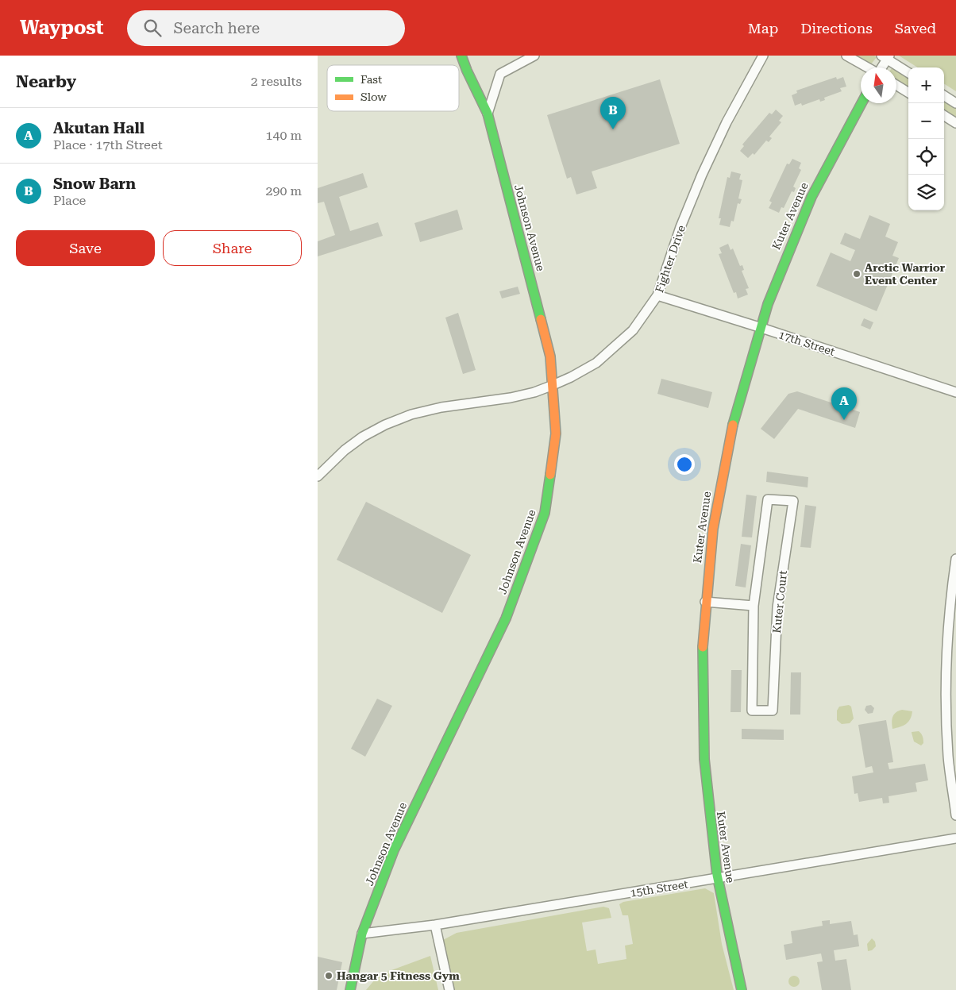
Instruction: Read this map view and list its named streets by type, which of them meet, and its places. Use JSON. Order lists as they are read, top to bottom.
{
  "streets": {
    "street": [
      "Kuter Avenue",
      "Johnson Avenue",
      "Fighter Drive",
      "17th Street",
      "Kuter Court",
      "15th Street"
    ]
  },
  "crossings": [
    ["Kuter Avenue", "17th Street"],
    ["Kuter Avenue", "15th Street"],
    ["Johnson Avenue", "Fighter Drive"],
    ["Johnson Avenue", "15th Street"],
    ["Fighter Drive", "17th Street"]
  ],
  "places": ["Arctic Warrior Event Center", "Hangar 5 Fitness Gym"],
  "legend": ["Fast", "Slow"],
  "north": "top",
  "page": {
    "header": "Waypost",
    "search": "Search here",
    "nav": ["Map", "Directions", "Saved"],
    "heading": ["Nearby", "2 results"],
    "map_buttons": ["+", "−"],
    "pins": ["B", "A"],
    "list": [
      {
        "mark": "A",
        "name": "Akutan Hall",
        "note": "Place · 17th Street",
        "value": "140 m"
      },
      {
        "mark": "B",
        "name": "Snow Barn",
        "note": "Place",
        "value": "290 m"
      }
    ],
    "buttons": ["Save", "Share"]
  }
}
